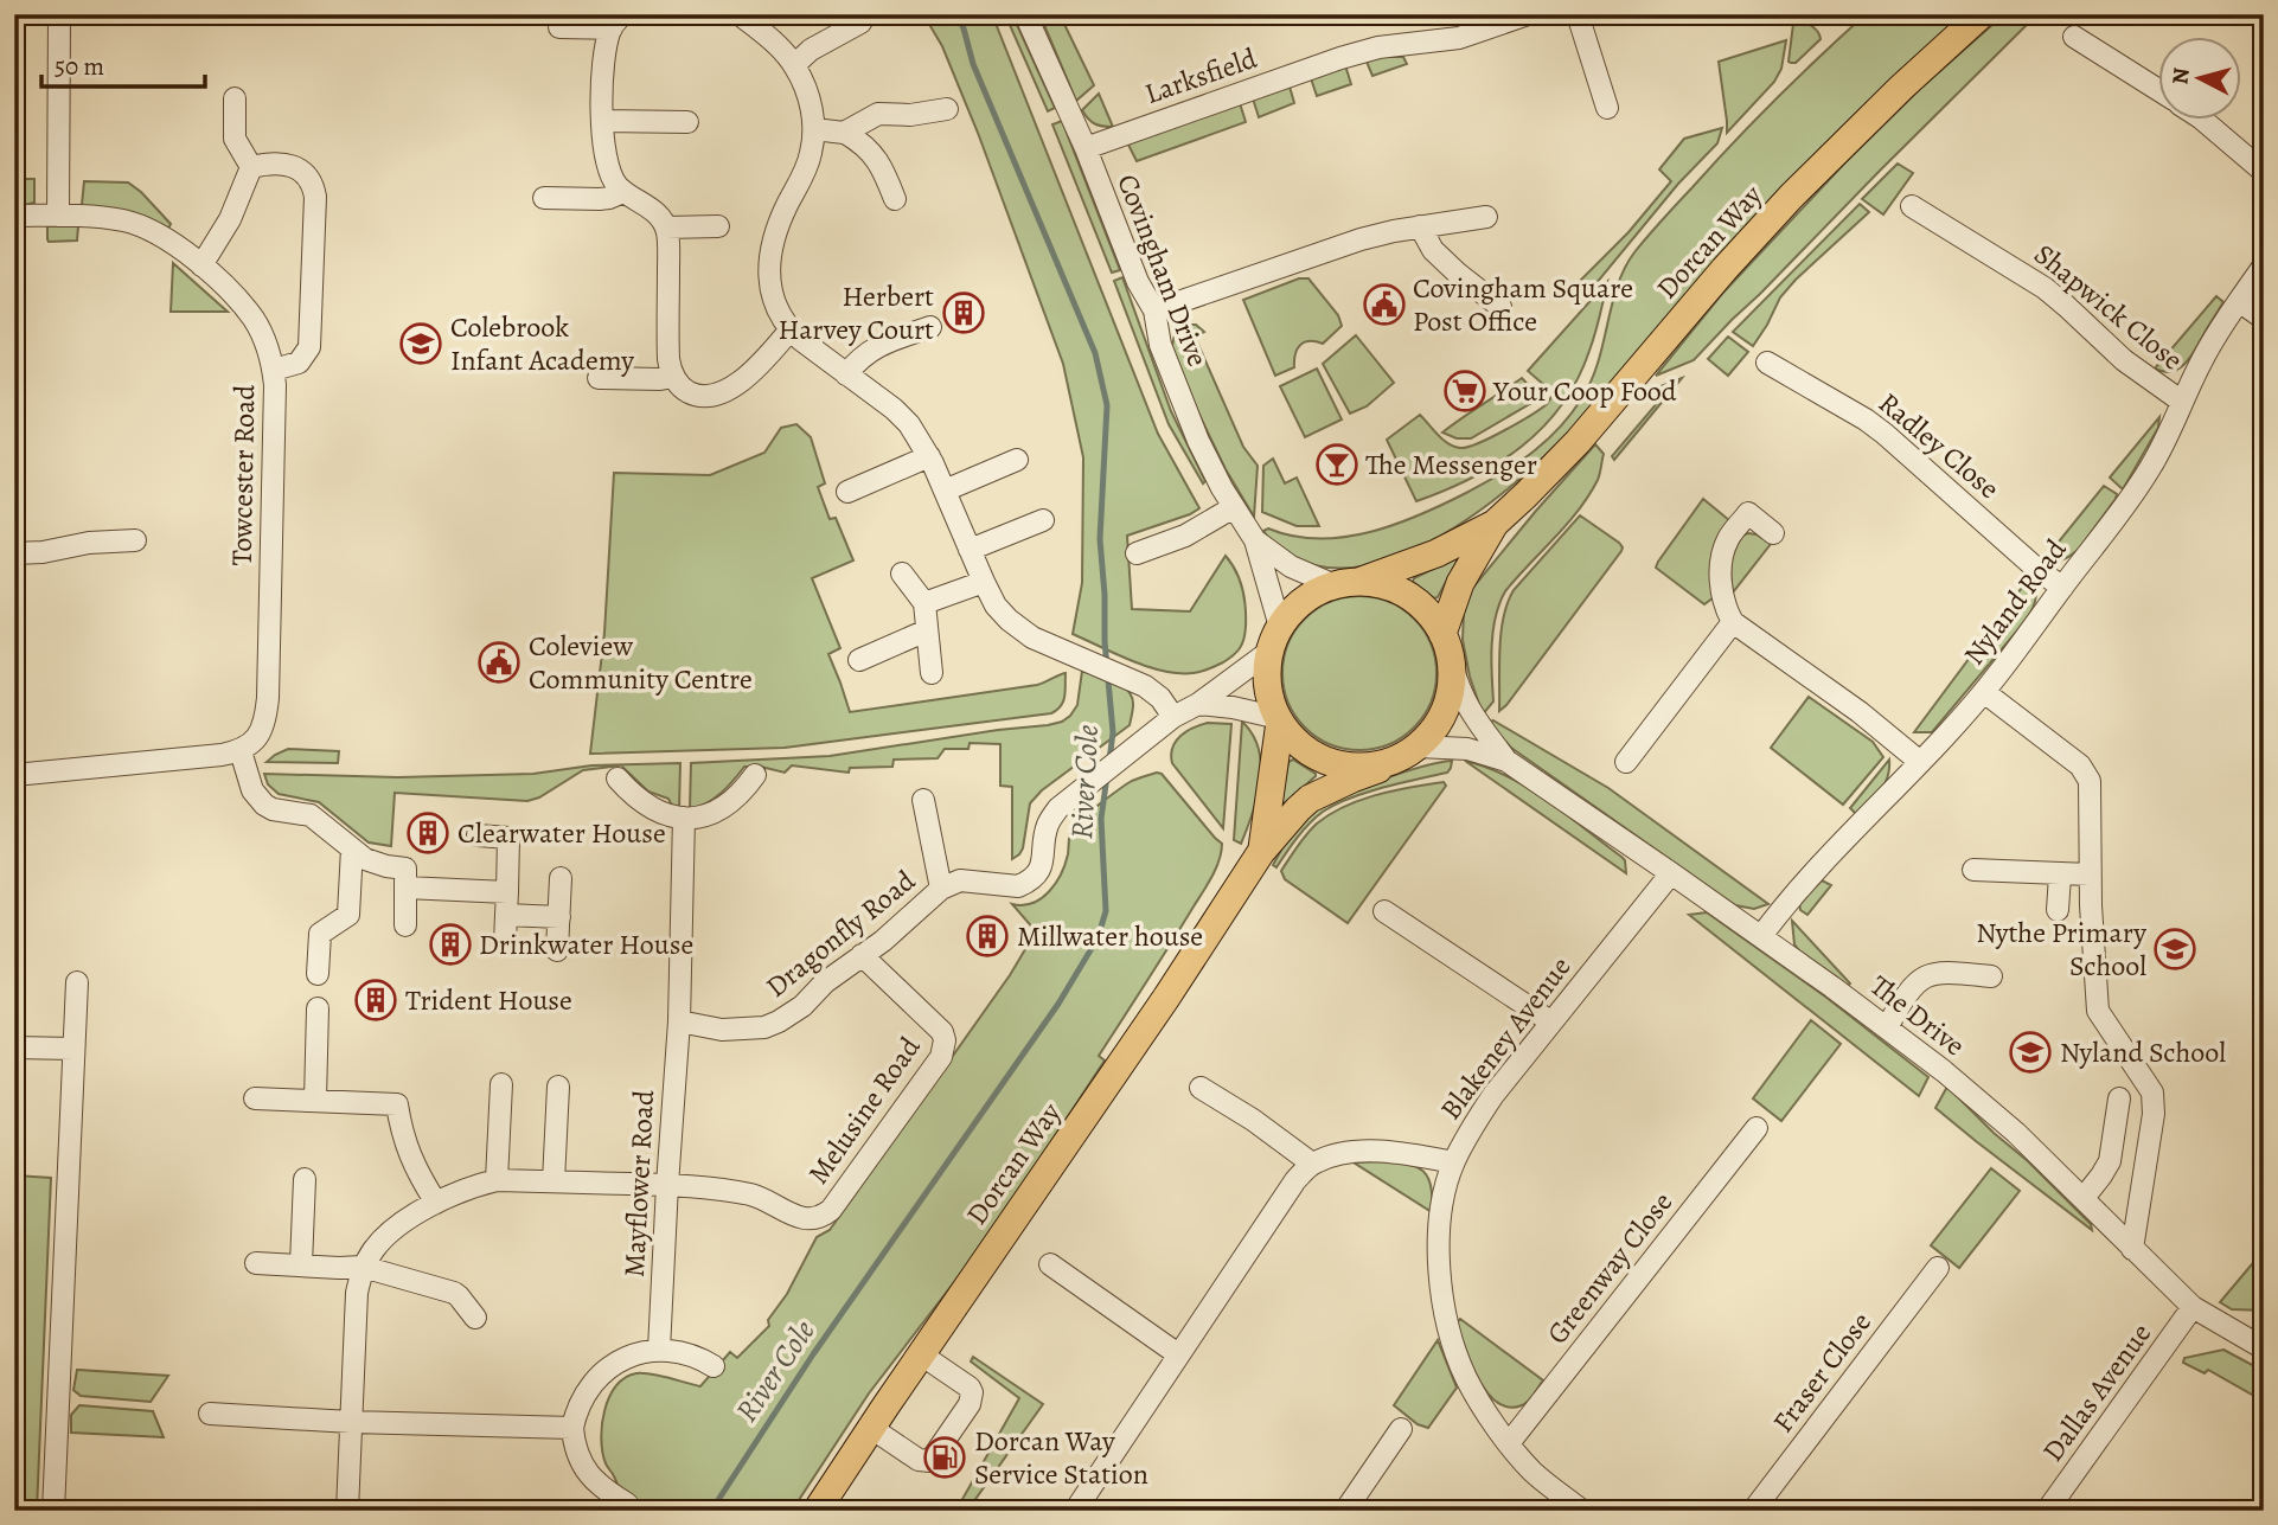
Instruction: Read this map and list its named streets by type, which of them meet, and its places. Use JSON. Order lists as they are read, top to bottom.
{
  "streets": {
    "main road": ["Dorcan Way"],
    "street": [
      "Larksfield",
      "Covingham Drive",
      "Shapwick Close",
      "Radley Close",
      "Towcester Road",
      "Nyland Road",
      "Dragonfly Road",
      "The Drive",
      "Blakeney Avenue",
      "Melusine Road",
      "Mayflower Road",
      "Greenway Close",
      "Fraser Close",
      "Dallas Avenue"
    ]
  },
  "crossings": [
    ["Larksfield", "Covingham Drive"],
    ["Dorcan Way", "Covingham Drive"],
    ["Dorcan Way", "Dragonfly Road"],
    ["Dorcan Way", "The Drive"],
    ["Covingham Drive", "Dragonfly Road"],
    ["Covingham Drive", "The Drive"],
    ["Shapwick Close", "Nyland Road"],
    ["Radley Close", "Nyland Road"],
    ["Nyland Road", "The Drive"],
    ["Dragonfly Road", "The Drive"],
    ["Dragonfly Road", "Melusine Road"],
    ["Dragonfly Road", "Mayflower Road"],
    ["The Drive", "Blakeney Avenue"],
    ["The Drive", "Dallas Avenue"],
    ["Blakeney Avenue", "Greenway Close"],
    ["Melusine Road", "Mayflower Road"]
  ],
  "water": ["River Cole"],
  "places": {
    "public building": ["Covingham Square Post Office", "Coleview Community Centre"],
    "building": [
      "Herbert Harvey Court",
      "Clearwater House",
      "Millwater house",
      "Drinkwater House",
      "Trident House"
    ],
    "school or university": ["Colebrook Infant Academy", "Nythe Primary School", "Nyland School"],
    "supermarket": ["Your Coop Food"],
    "bar": ["The Messenger"],
    "fuel station": ["Dorcan Way Service Station"]
  },
  "scale_bar": "50 m",
  "north": "left"
}
